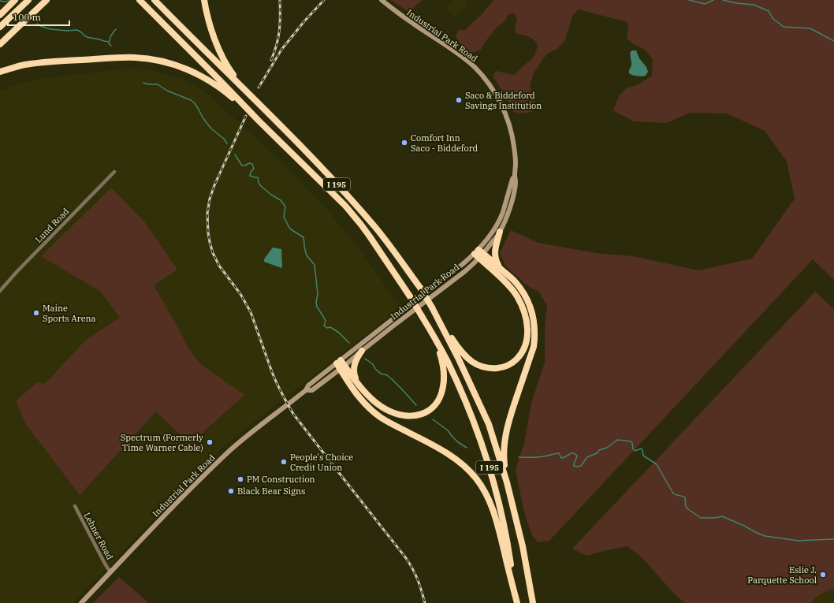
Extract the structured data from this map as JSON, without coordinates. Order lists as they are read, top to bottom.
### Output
{
  "streets": {
    "highway": ["I 195"],
    "main road": ["Industrial Park Road"],
    "street": ["Lund Road", "Lehner Road"]
  },
  "crossings": [
    ["Industrial Park Road", "Lehner Road"]
  ],
  "places": [
    "Saco & Biddeford Savings Institution",
    "Comfort Inn Saco - Biddeford",
    "Maine Sports Arena",
    "Spectrum (Formerly Time Warner Cable)",
    "People's Choice Credit Union",
    "PM Construction",
    "Black Bear Signs",
    "Eslie J. Parquette School"
  ],
  "scale_bar": "100 m"
}
